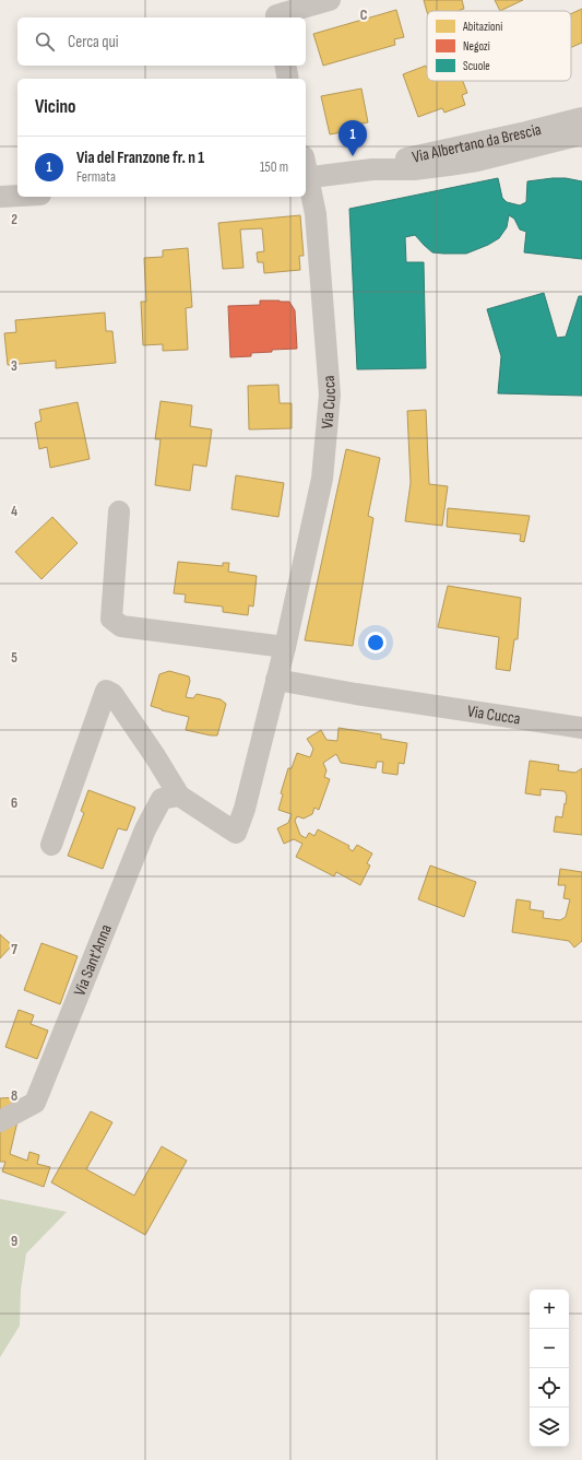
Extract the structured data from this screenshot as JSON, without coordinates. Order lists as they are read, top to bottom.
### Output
{
  "streets": {
    "street": ["Via Albertano da Brescia", "Via Cucca", "Via Sant'Anna"]
  },
  "crossings": [
    ["Via Albertano da Brescia", "Via Cucca"],
    ["Via Cucca", "Via Sant'Anna"]
  ],
  "legend": ["Abitazioni", "Negozi", "Scuole"],
  "page": {
    "search": "Cerca qui",
    "heading": "Vicino",
    "pins": "1",
    "list": [
      {
        "mark": "1",
        "name": "Via del Franzone fr. n 1",
        "note": "Fermata",
        "value": "150 m"
      }
    ],
    "map_buttons": ["+", "−"]
  },
  "grid": {
    "columns": ["C"],
    "rows": [
      "2",
      "3",
      "4",
      "5",
      "6",
      "7",
      "8",
      "9"
    ]
  }
}
